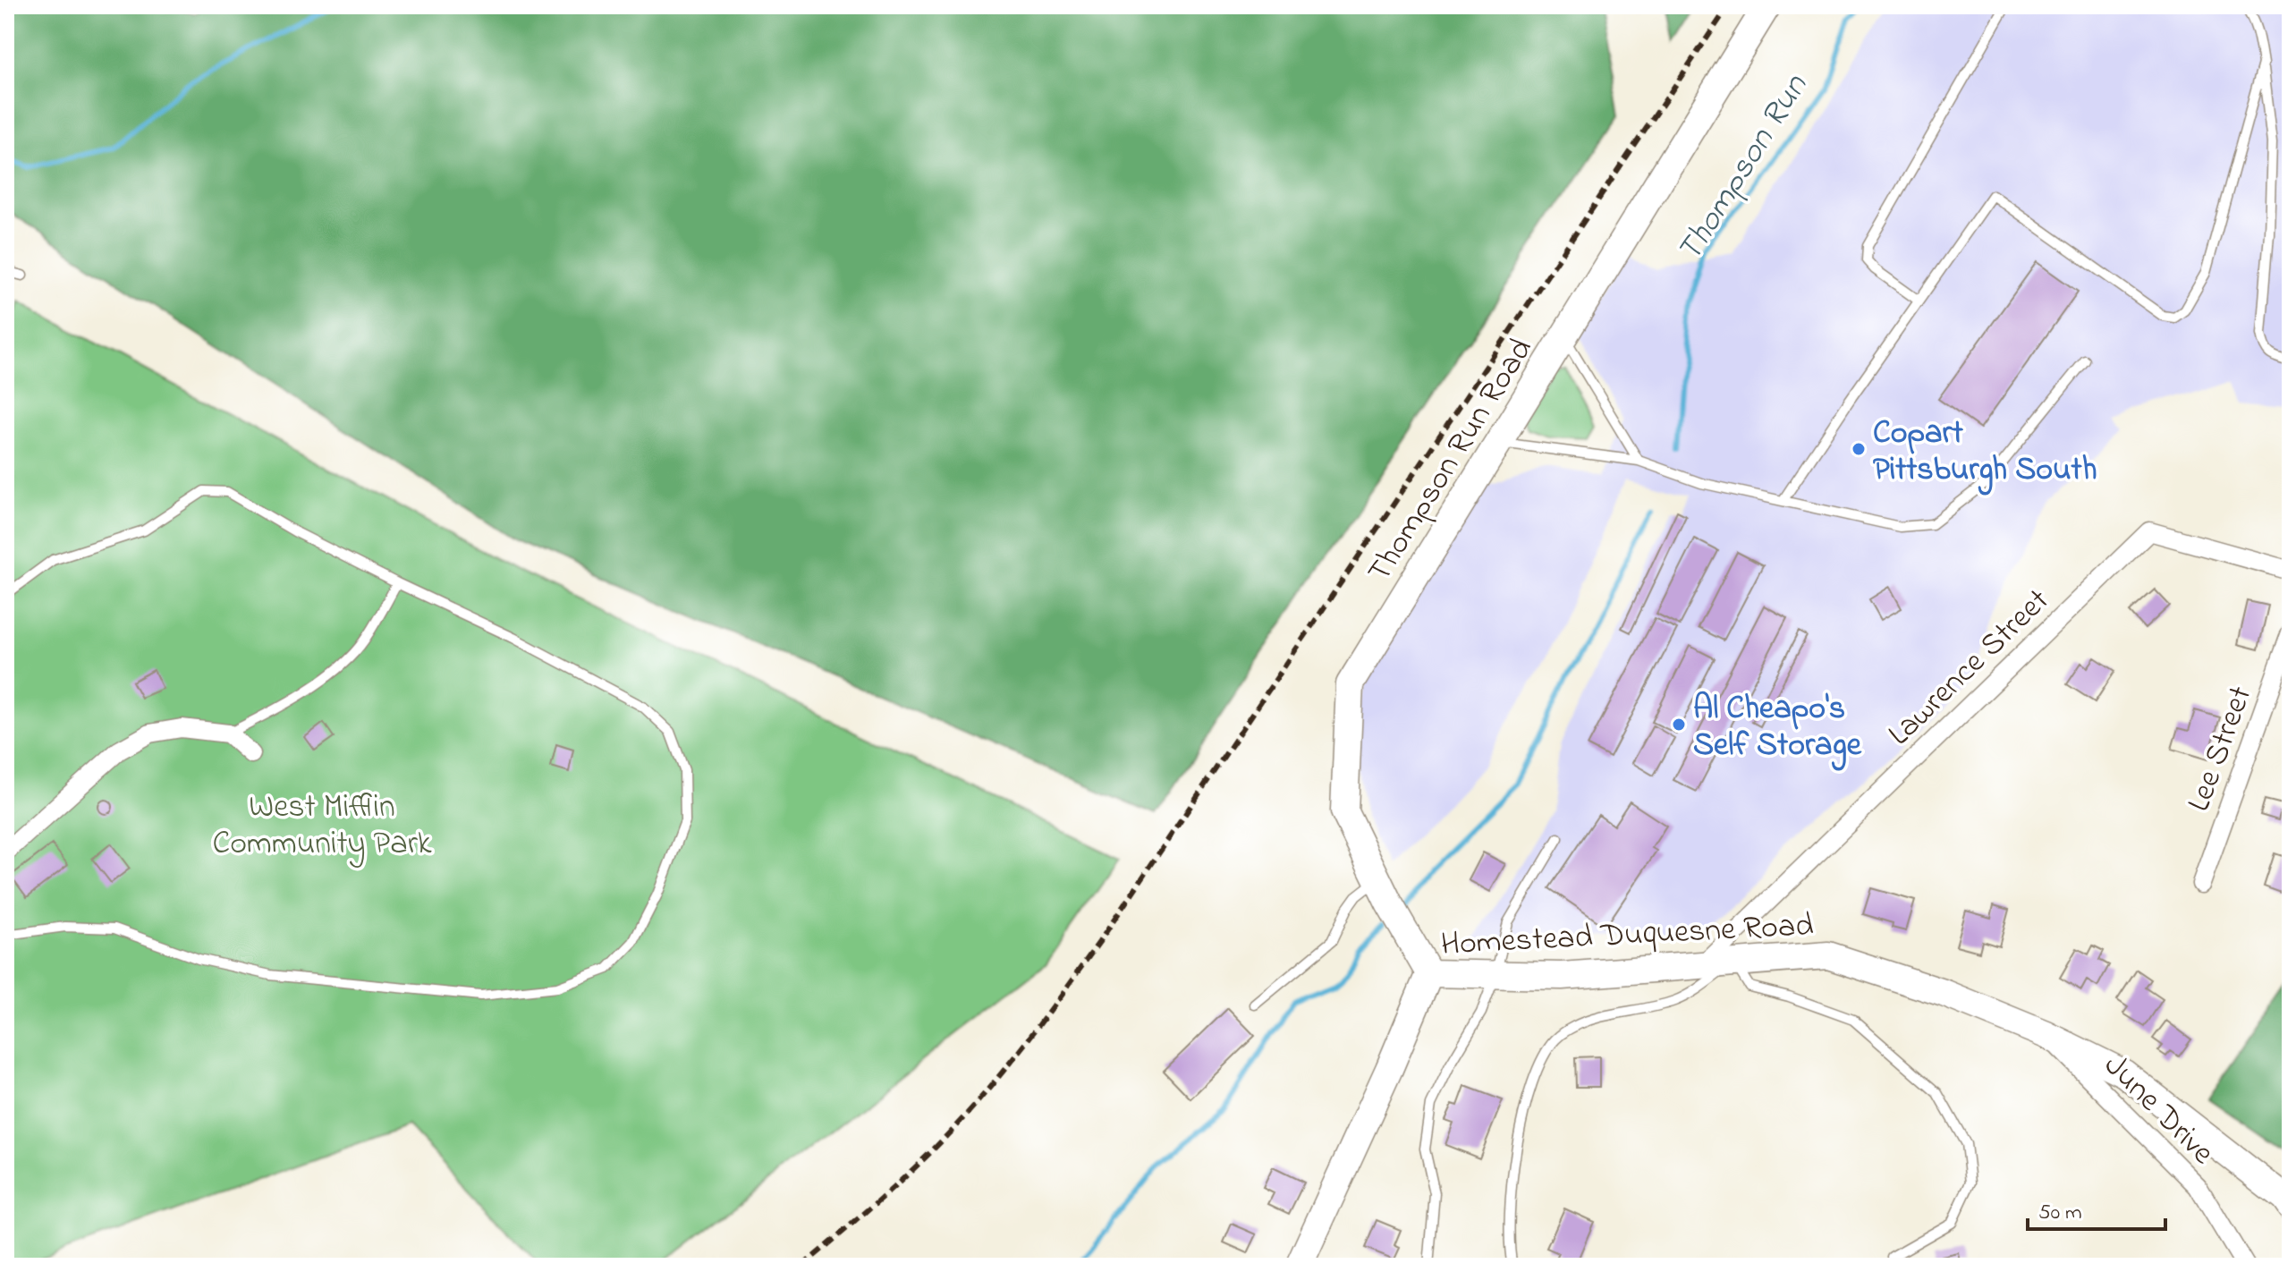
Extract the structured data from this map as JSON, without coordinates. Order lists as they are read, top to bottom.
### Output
{
  "streets": {
    "street": [
      "Thompson Run Road",
      "Lawrence Street",
      "Lee Street",
      "Homestead Duquesne Road",
      "June Drive"
    ]
  },
  "crossings": [
    ["Thompson Run Road", "Homestead Duquesne Road"],
    ["Lawrence Street", "Homestead Duquesne Road"],
    ["Homestead Duquesne Road", "June Drive"]
  ],
  "water": ["Thompson Run"],
  "parks": ["West Mifflin Community Park"],
  "places": ["Copart Pittsburgh South", "Al Cheapo's Self Storage"],
  "scale_bar": "50 m"
}
